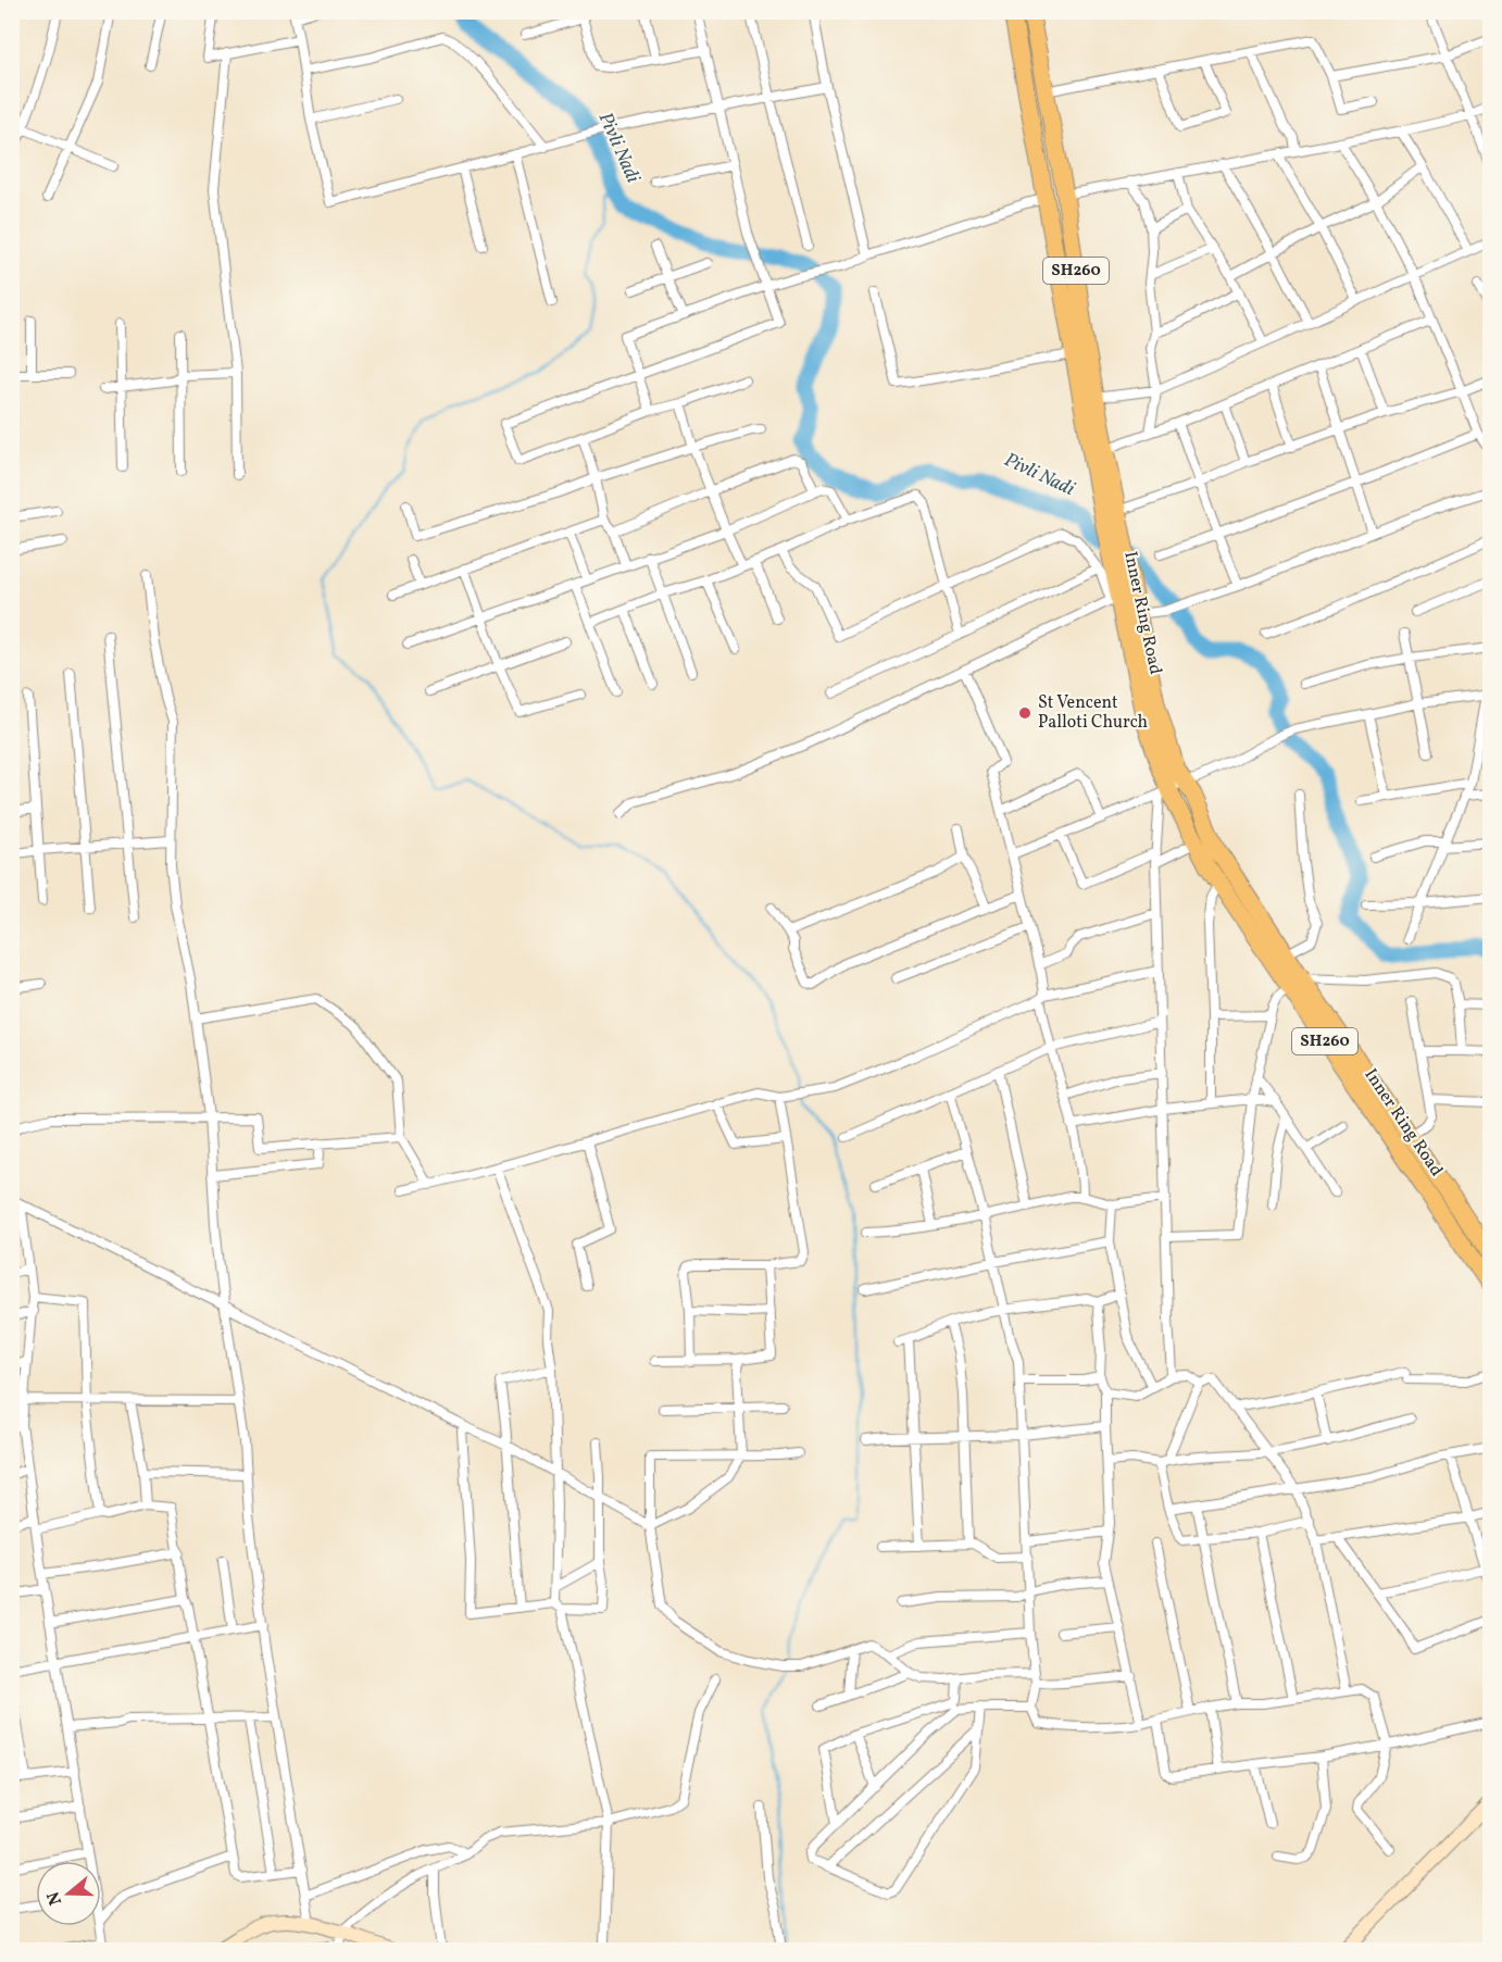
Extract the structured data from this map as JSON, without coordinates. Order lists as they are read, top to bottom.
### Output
{
  "streets": {
    "highway": ["SH260", "Inner Ring Road"]
  },
  "water": ["Pivli Nadi"],
  "places": ["St Vencent Palloti Church"],
  "north": "left"
}
